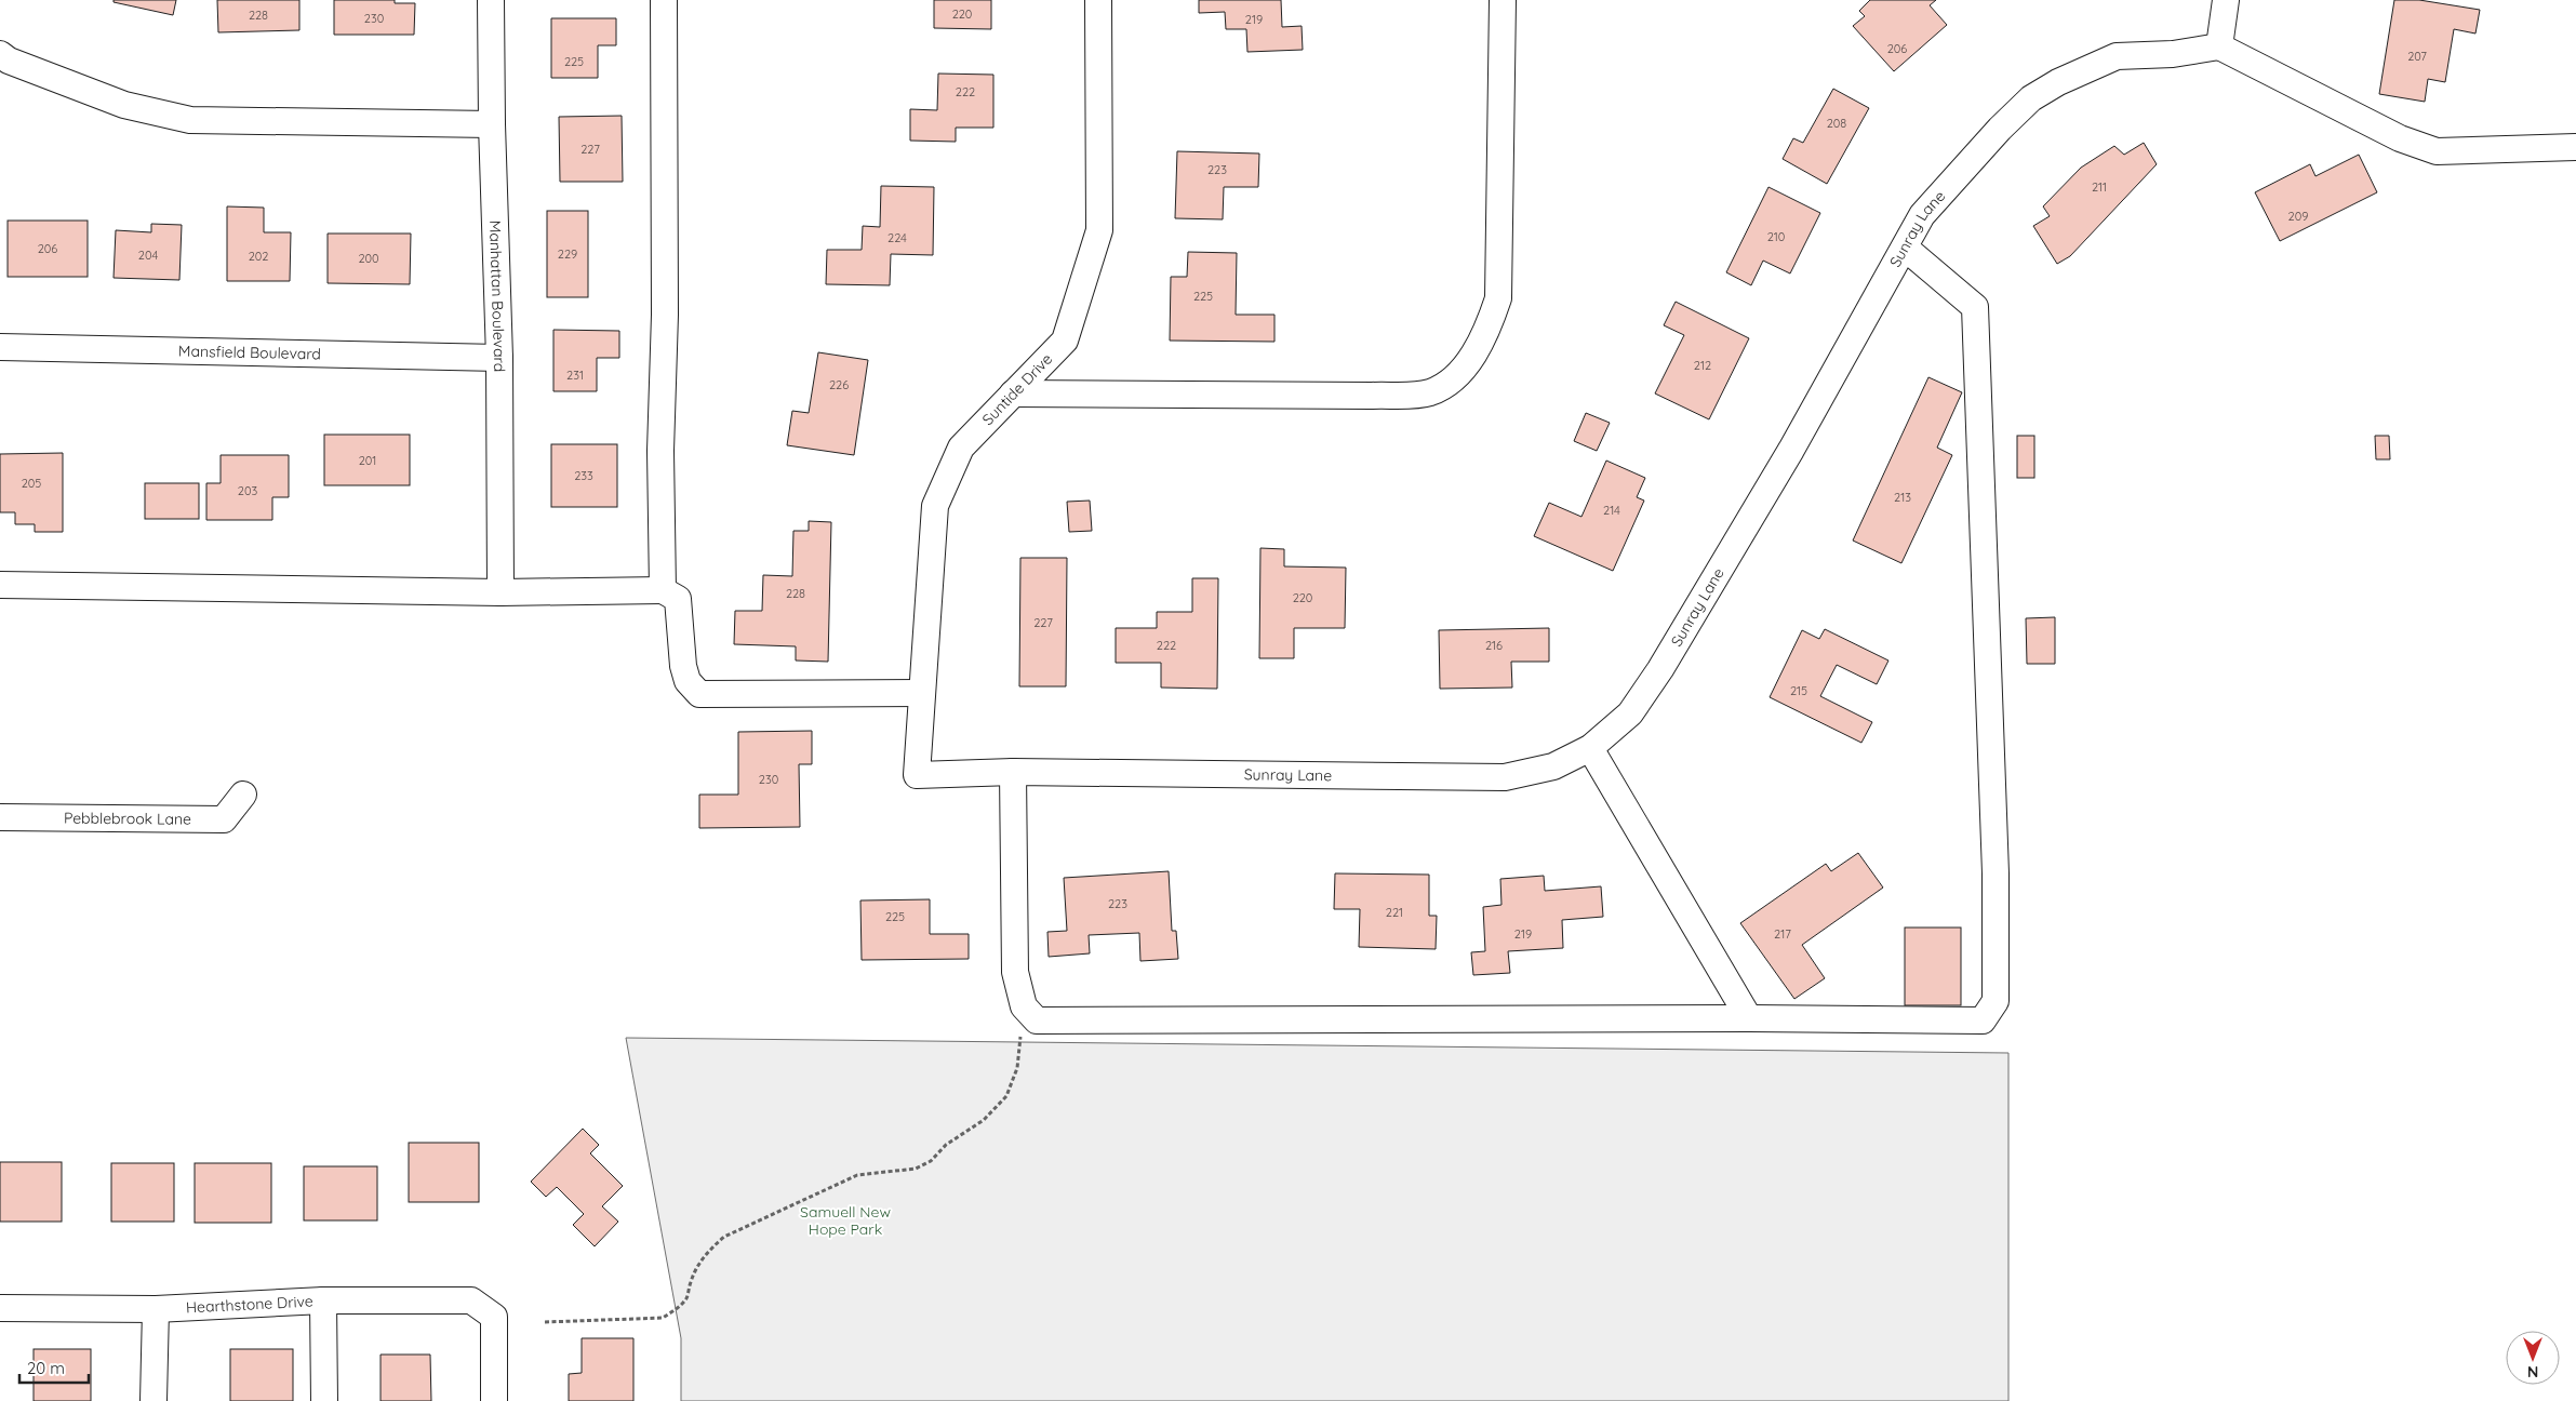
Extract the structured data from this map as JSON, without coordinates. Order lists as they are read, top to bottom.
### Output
{
  "streets": {
    "street": [
      "Sunray Lane",
      "Manhattan Boulevard",
      "Mansfield Boulevard",
      "Suntide Drive",
      "Pebblebrook Lane",
      "Hearthstone Drive"
    ]
  },
  "crossings": [
    ["Sunray Lane", "Suntide Drive"],
    ["Manhattan Boulevard", "Mansfield Boulevard"]
  ],
  "parks": ["Samuell New Hope Park"],
  "house_numbers": [
    "220",
    "228",
    "230",
    "219",
    "206",
    "207",
    "225",
    "222",
    "208",
    "227",
    "223",
    "211",
    "209",
    "210",
    "224",
    "206",
    "229",
    "204",
    "202",
    "200",
    "225",
    "212",
    "231",
    "226",
    "201",
    "233",
    "205",
    "203",
    "213",
    "214",
    "228",
    "220",
    "227",
    "222",
    "216",
    "215",
    "230",
    "223",
    "221",
    "225",
    "219",
    "217"
  ],
  "scale_bar": "20 m",
  "north": "bottom"
}
